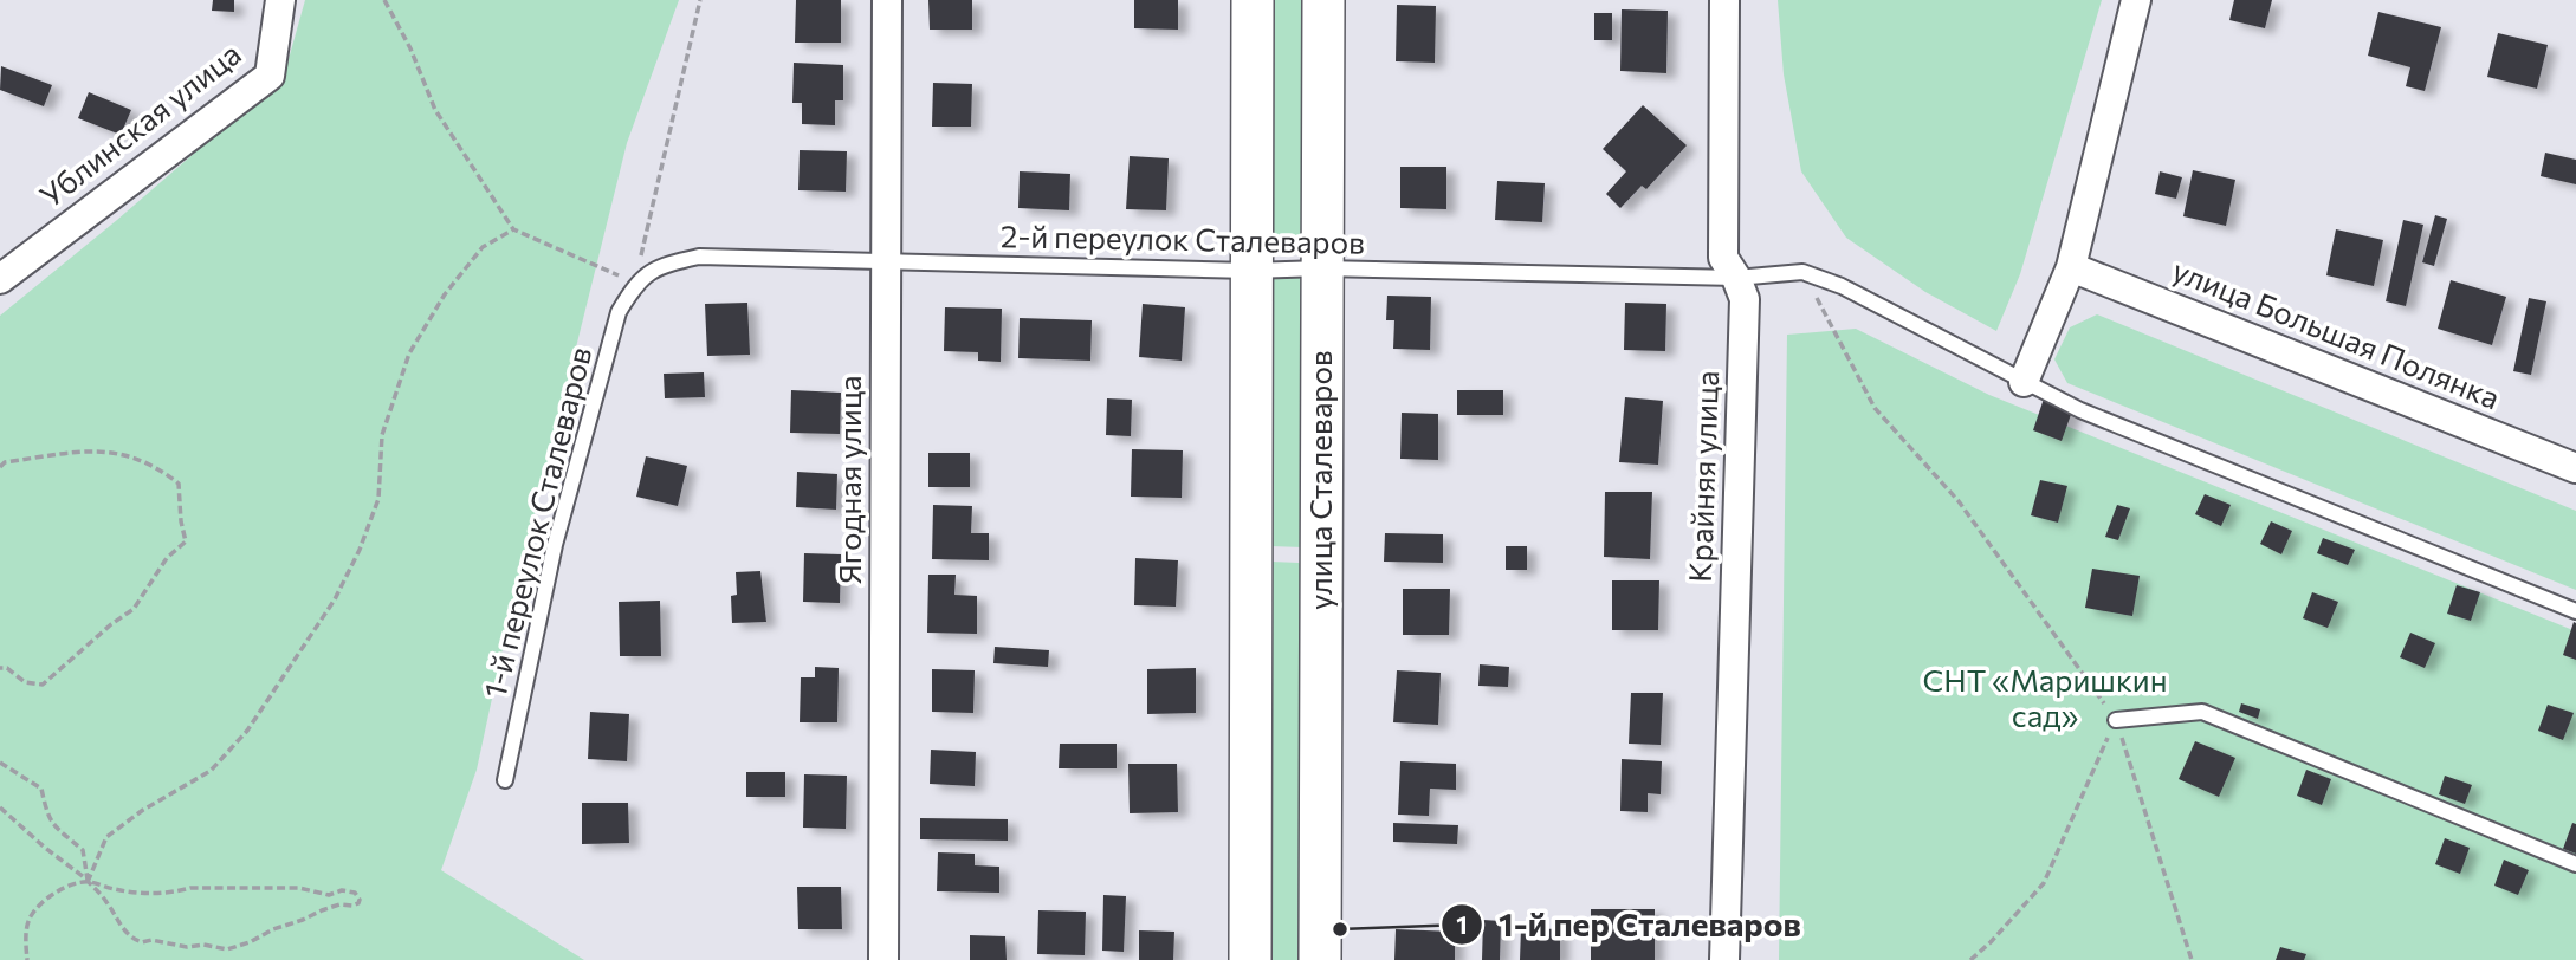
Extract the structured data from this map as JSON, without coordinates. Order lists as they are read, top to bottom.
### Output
{
  "streets": {
    "main road": ["улица Сталеваров"],
    "street": [
      "Ублинская улица",
      "улица Большая Полянка",
      "Крайняя улица",
      "Ягодная улица"
    ],
    "lane": ["2-й переулок Сталеваров", "1-й переулок Сталеваров"]
  },
  "crossings": [
    ["2-й переулок Сталеваров", "Крайняя улица"],
    ["2-й переулок Сталеваров", "Ягодная улица"],
    ["2-й переулок Сталеваров", "улица Сталеваров"],
    ["2-й переулок Сталеваров", "1-й переулок Сталеваров"]
  ],
  "parks": ["СНТ «Маришкин сад»"],
  "places": ["1-й пер Сталеваров"]
}
